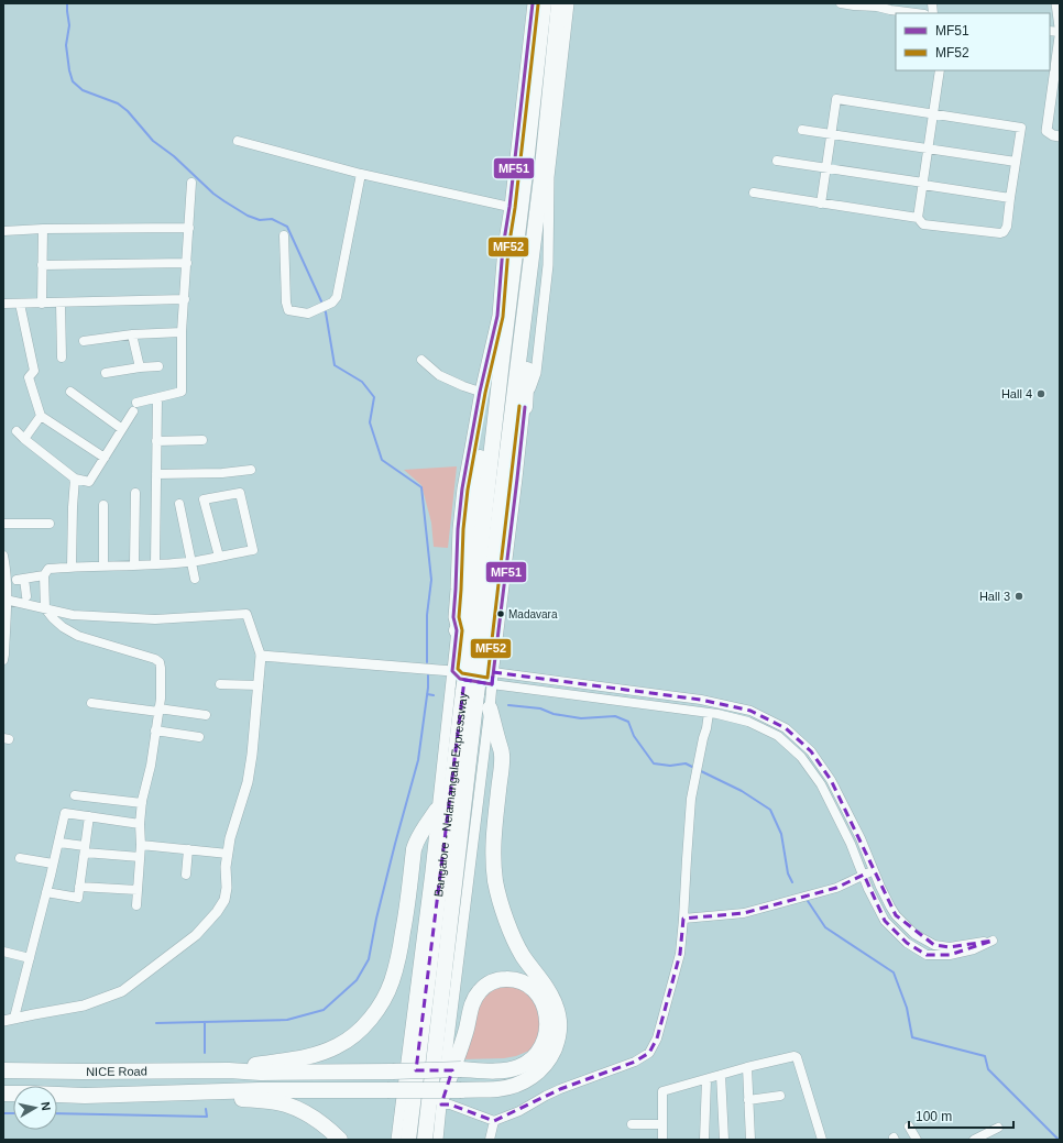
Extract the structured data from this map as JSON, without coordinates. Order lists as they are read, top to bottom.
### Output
{
  "streets": {
    "highway": ["Bangalore - Nelamangala Expressway", "NICE Road"]
  },
  "places": ["Hall 4", "Hall 3", "Madavara"],
  "lines": ["transit line MF51", "transit line MF52"],
  "legend": ["MF51", "MF52"],
  "scale_bar": "100 m",
  "north": "right"
}
